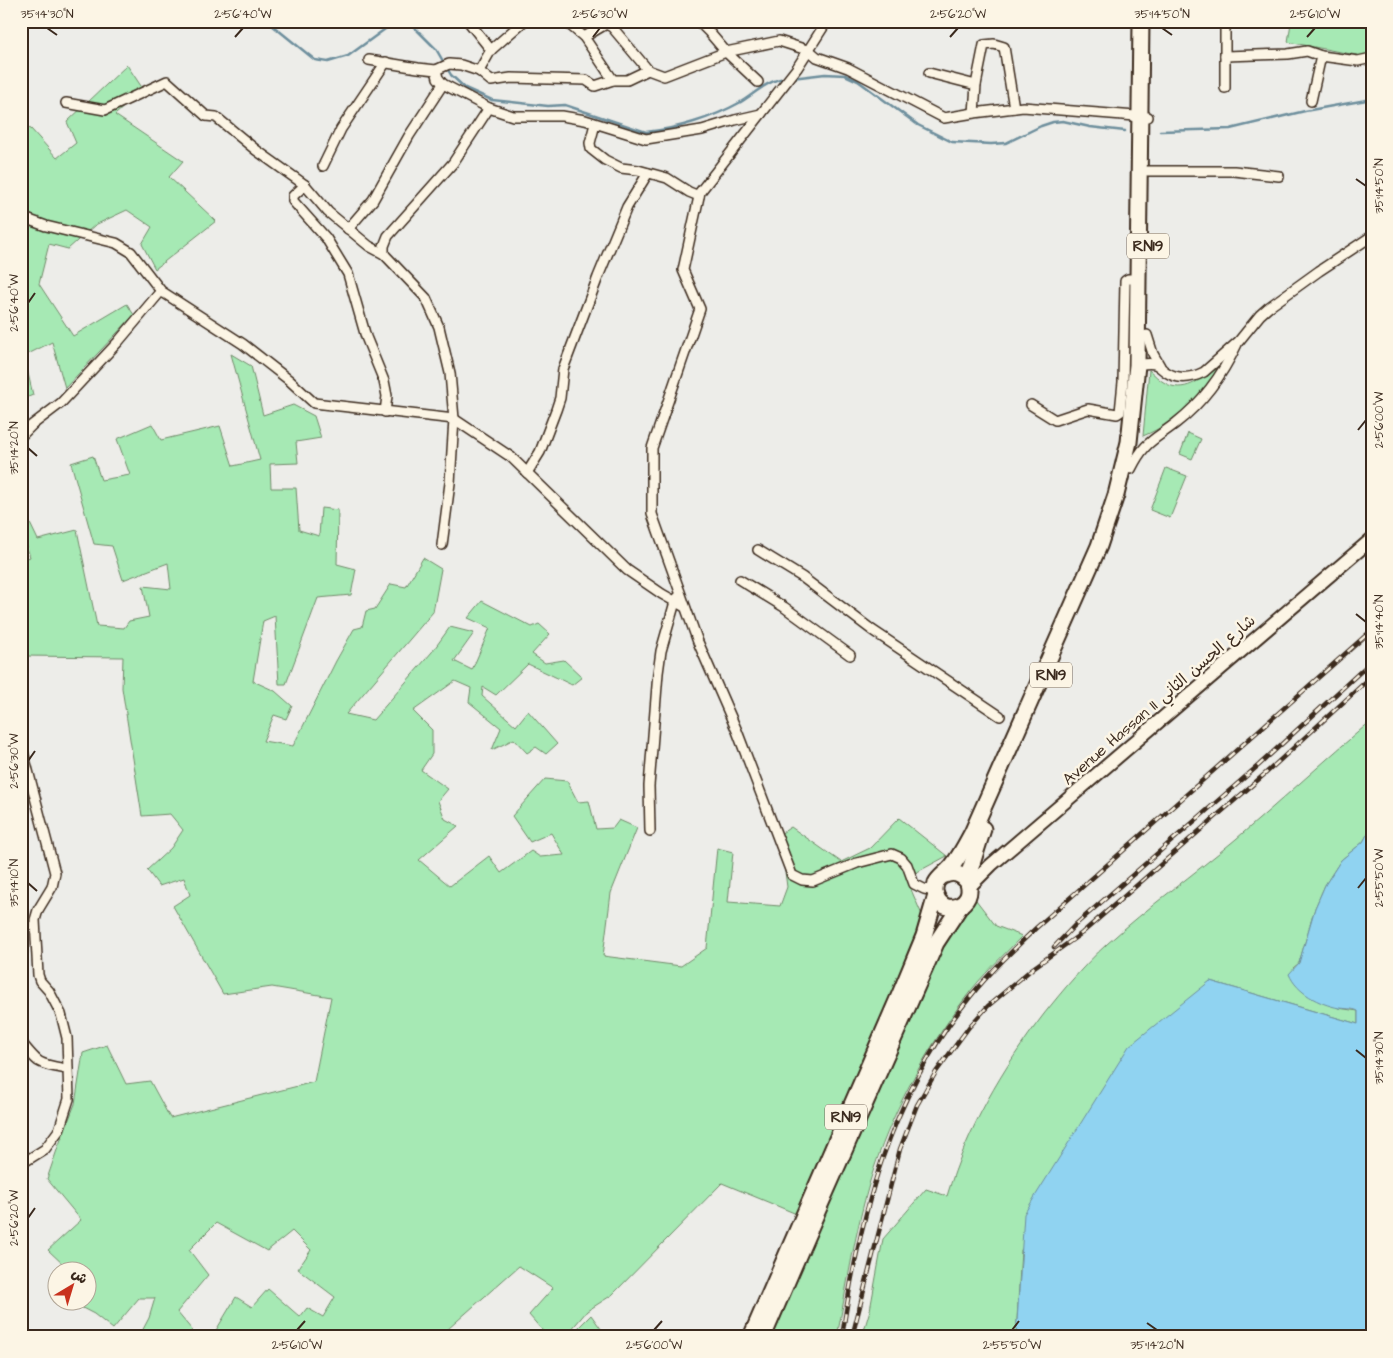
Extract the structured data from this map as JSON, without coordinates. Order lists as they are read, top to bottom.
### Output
{
  "streets": {
    "highway": ["RN19"],
    "street": ["Avenue Hassan II شارع الحسن الثاني"]
  },
  "crossings": [
    ["RN19", "Avenue Hassan II شارع الحسن الثاني"]
  ],
  "north": "top right",
  "coordinates": [
    "35°14'30\"N",
    "2°56'40\"W",
    "2°56'30\"W",
    "2°56'20\"W",
    "35°14'50\"N",
    "2°56'10\"W",
    "2°56'00\"W",
    "35°14'20\"N",
    "35°14'40\"N",
    "2°55'50\"W",
    "35°14'10\"N"
  ]
}
